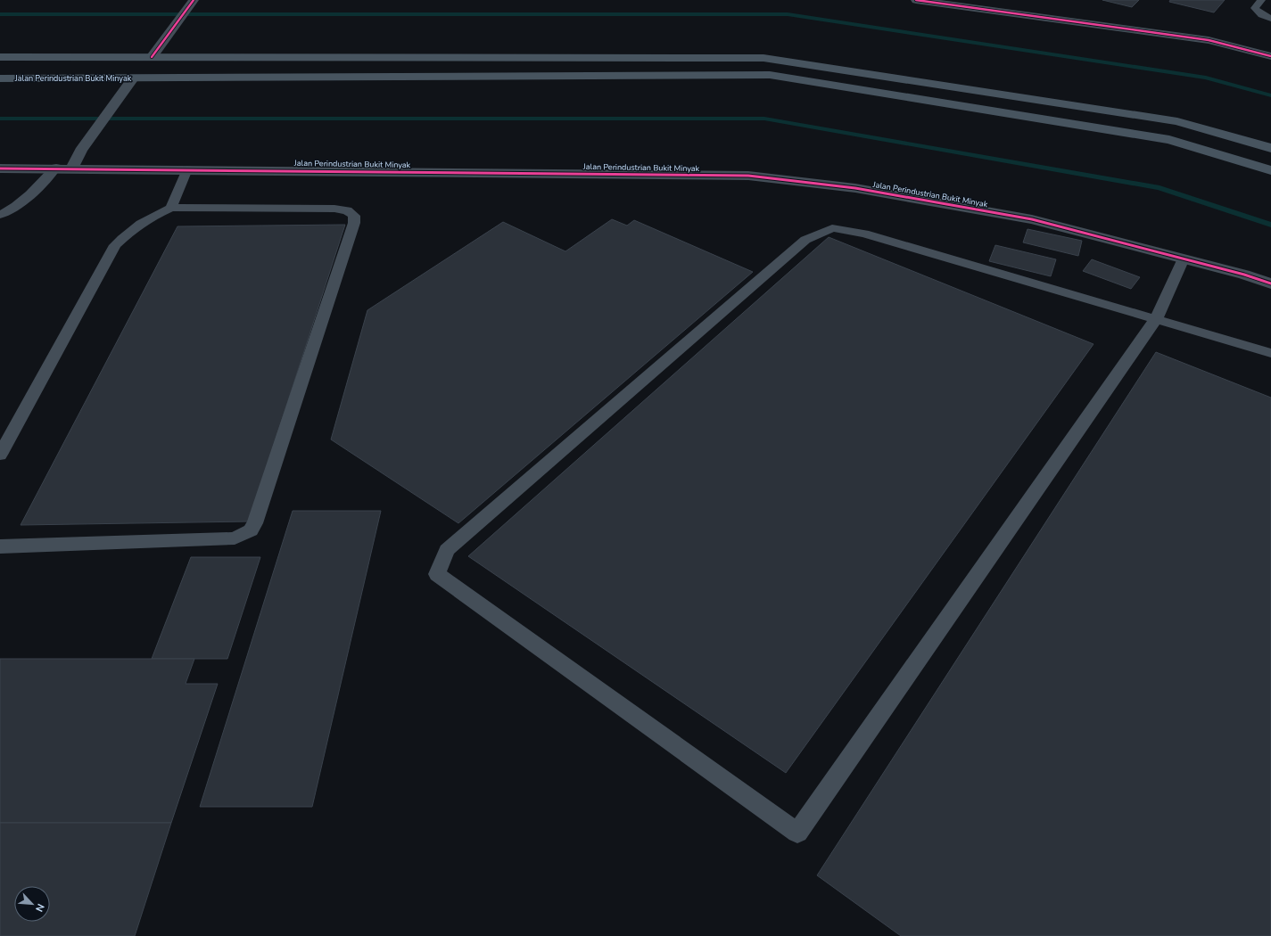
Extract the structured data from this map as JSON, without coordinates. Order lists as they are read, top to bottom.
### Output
{
  "streets": {
    "main road": ["Jalan Perindustrian Bukit Minyak"]
  },
  "north": "bottom right"
}
